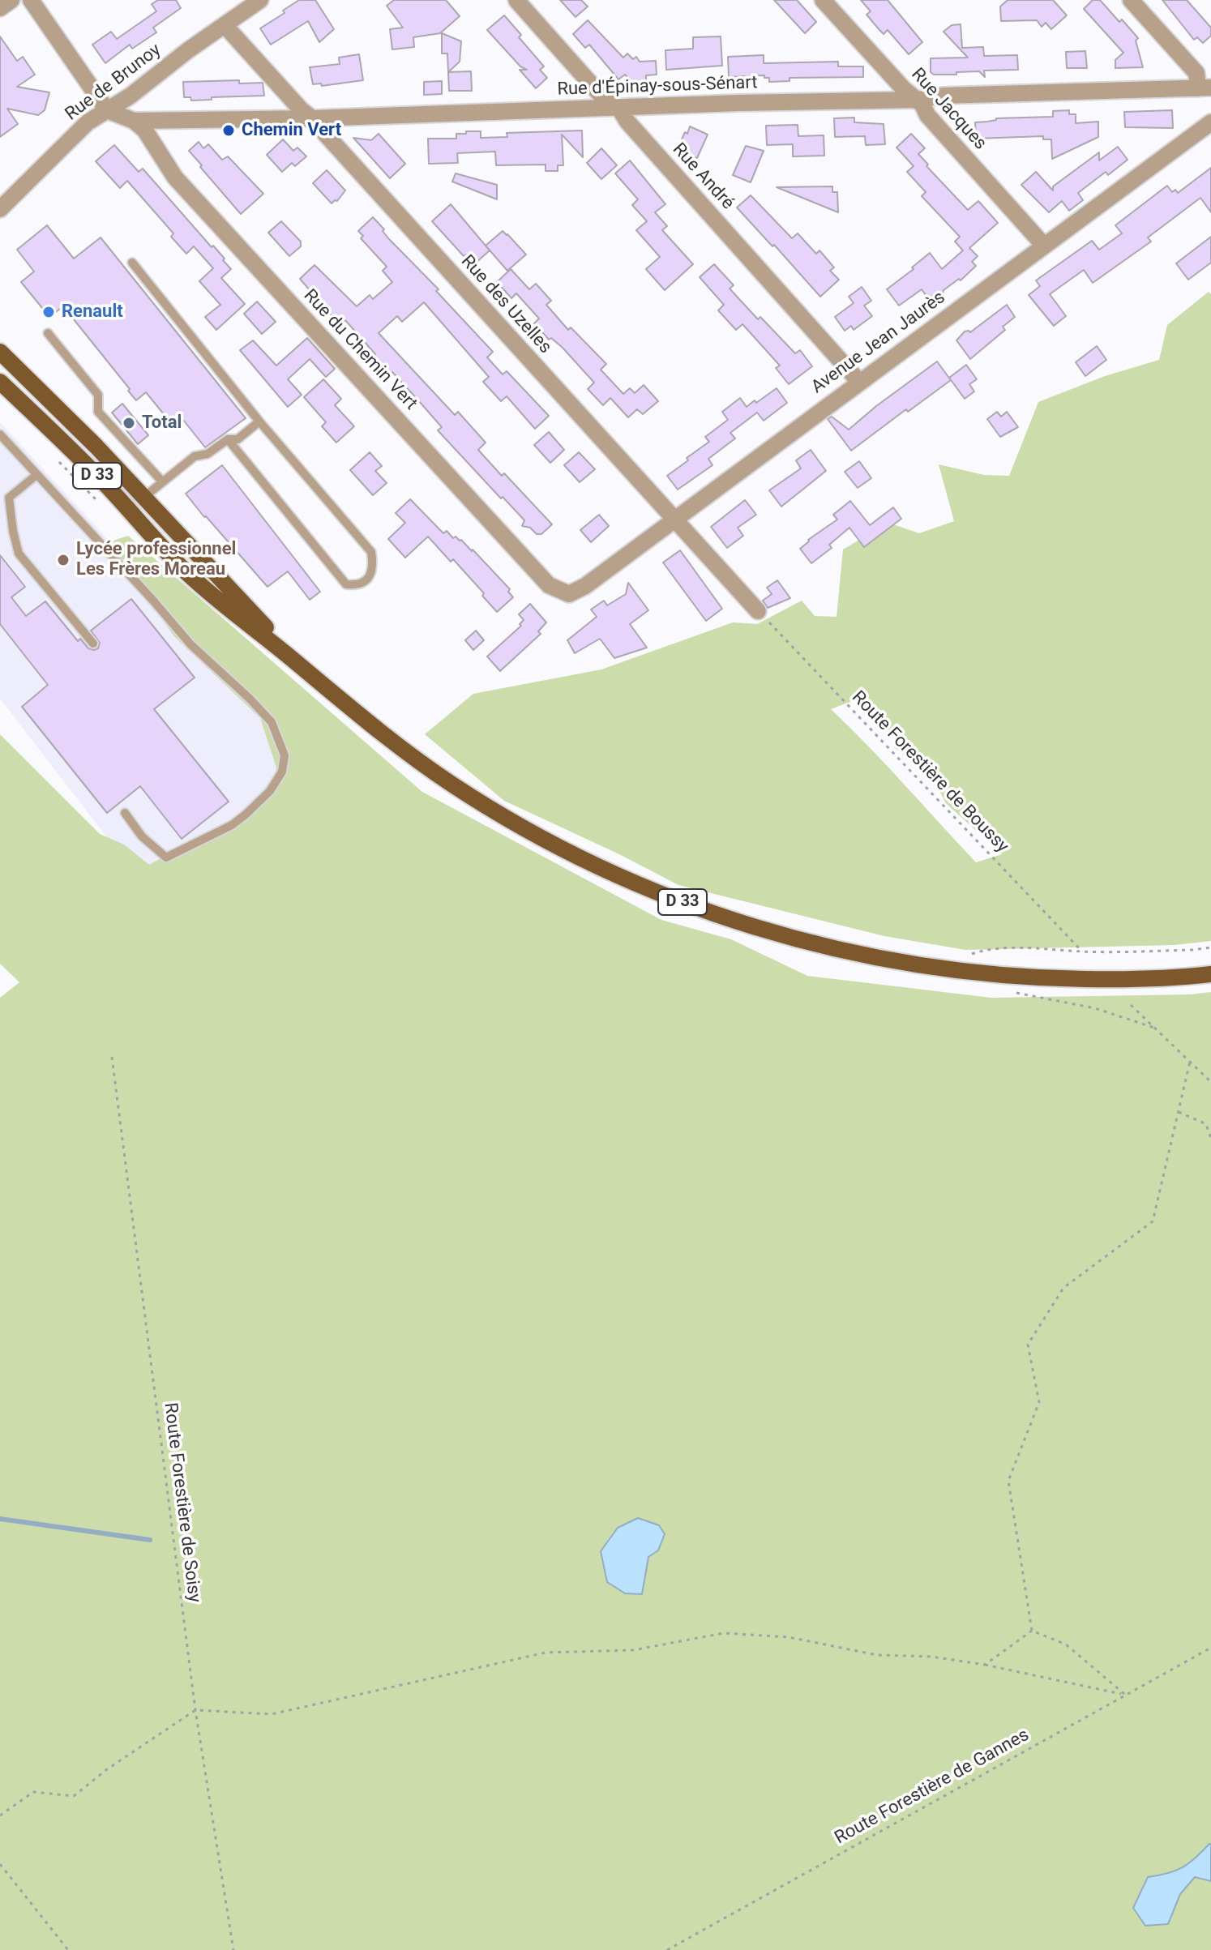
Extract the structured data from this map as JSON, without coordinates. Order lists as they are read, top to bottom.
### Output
{
  "streets": {
    "main road": ["D 33"],
    "street": [
      "Rue de Brunoy",
      "Rue d'Épinay-sous-Sénart",
      "Rue Jacques",
      "Rue André",
      "Rue des Uzelles",
      "Avenue Jean Jaurès",
      "Rue du Chemin Vert"
    ],
    "path": ["Route Forestière de Boussy", "Route Forestière de Soisy", "Route Forestière de Gannes"]
  },
  "crossings": [
    ["Rue de Brunoy", "Rue d'Épinay-sous-Sénart"],
    ["Rue de Brunoy", "Rue des Uzelles"],
    ["Rue d'Épinay-sous-Sénart", "Rue Jacques"],
    ["Rue d'Épinay-sous-Sénart", "Rue André"],
    ["Rue d'Épinay-sous-Sénart", "Rue des Uzelles"],
    ["Rue d'Épinay-sous-Sénart", "Rue du Chemin Vert"],
    ["Rue Jacques", "Avenue Jean Jaurès"],
    ["Rue André", "Avenue Jean Jaurès"],
    ["Rue des Uzelles", "Avenue Jean Jaurès"],
    ["Rue des Uzelles", "Route Forestière de Boussy"],
    ["Avenue Jean Jaurès", "Rue du Chemin Vert"]
  ],
  "places": [
    "Chemin Vert",
    "Renault",
    "Total",
    "Lycée professionnel Les Frères Moreau"
  ]
}
